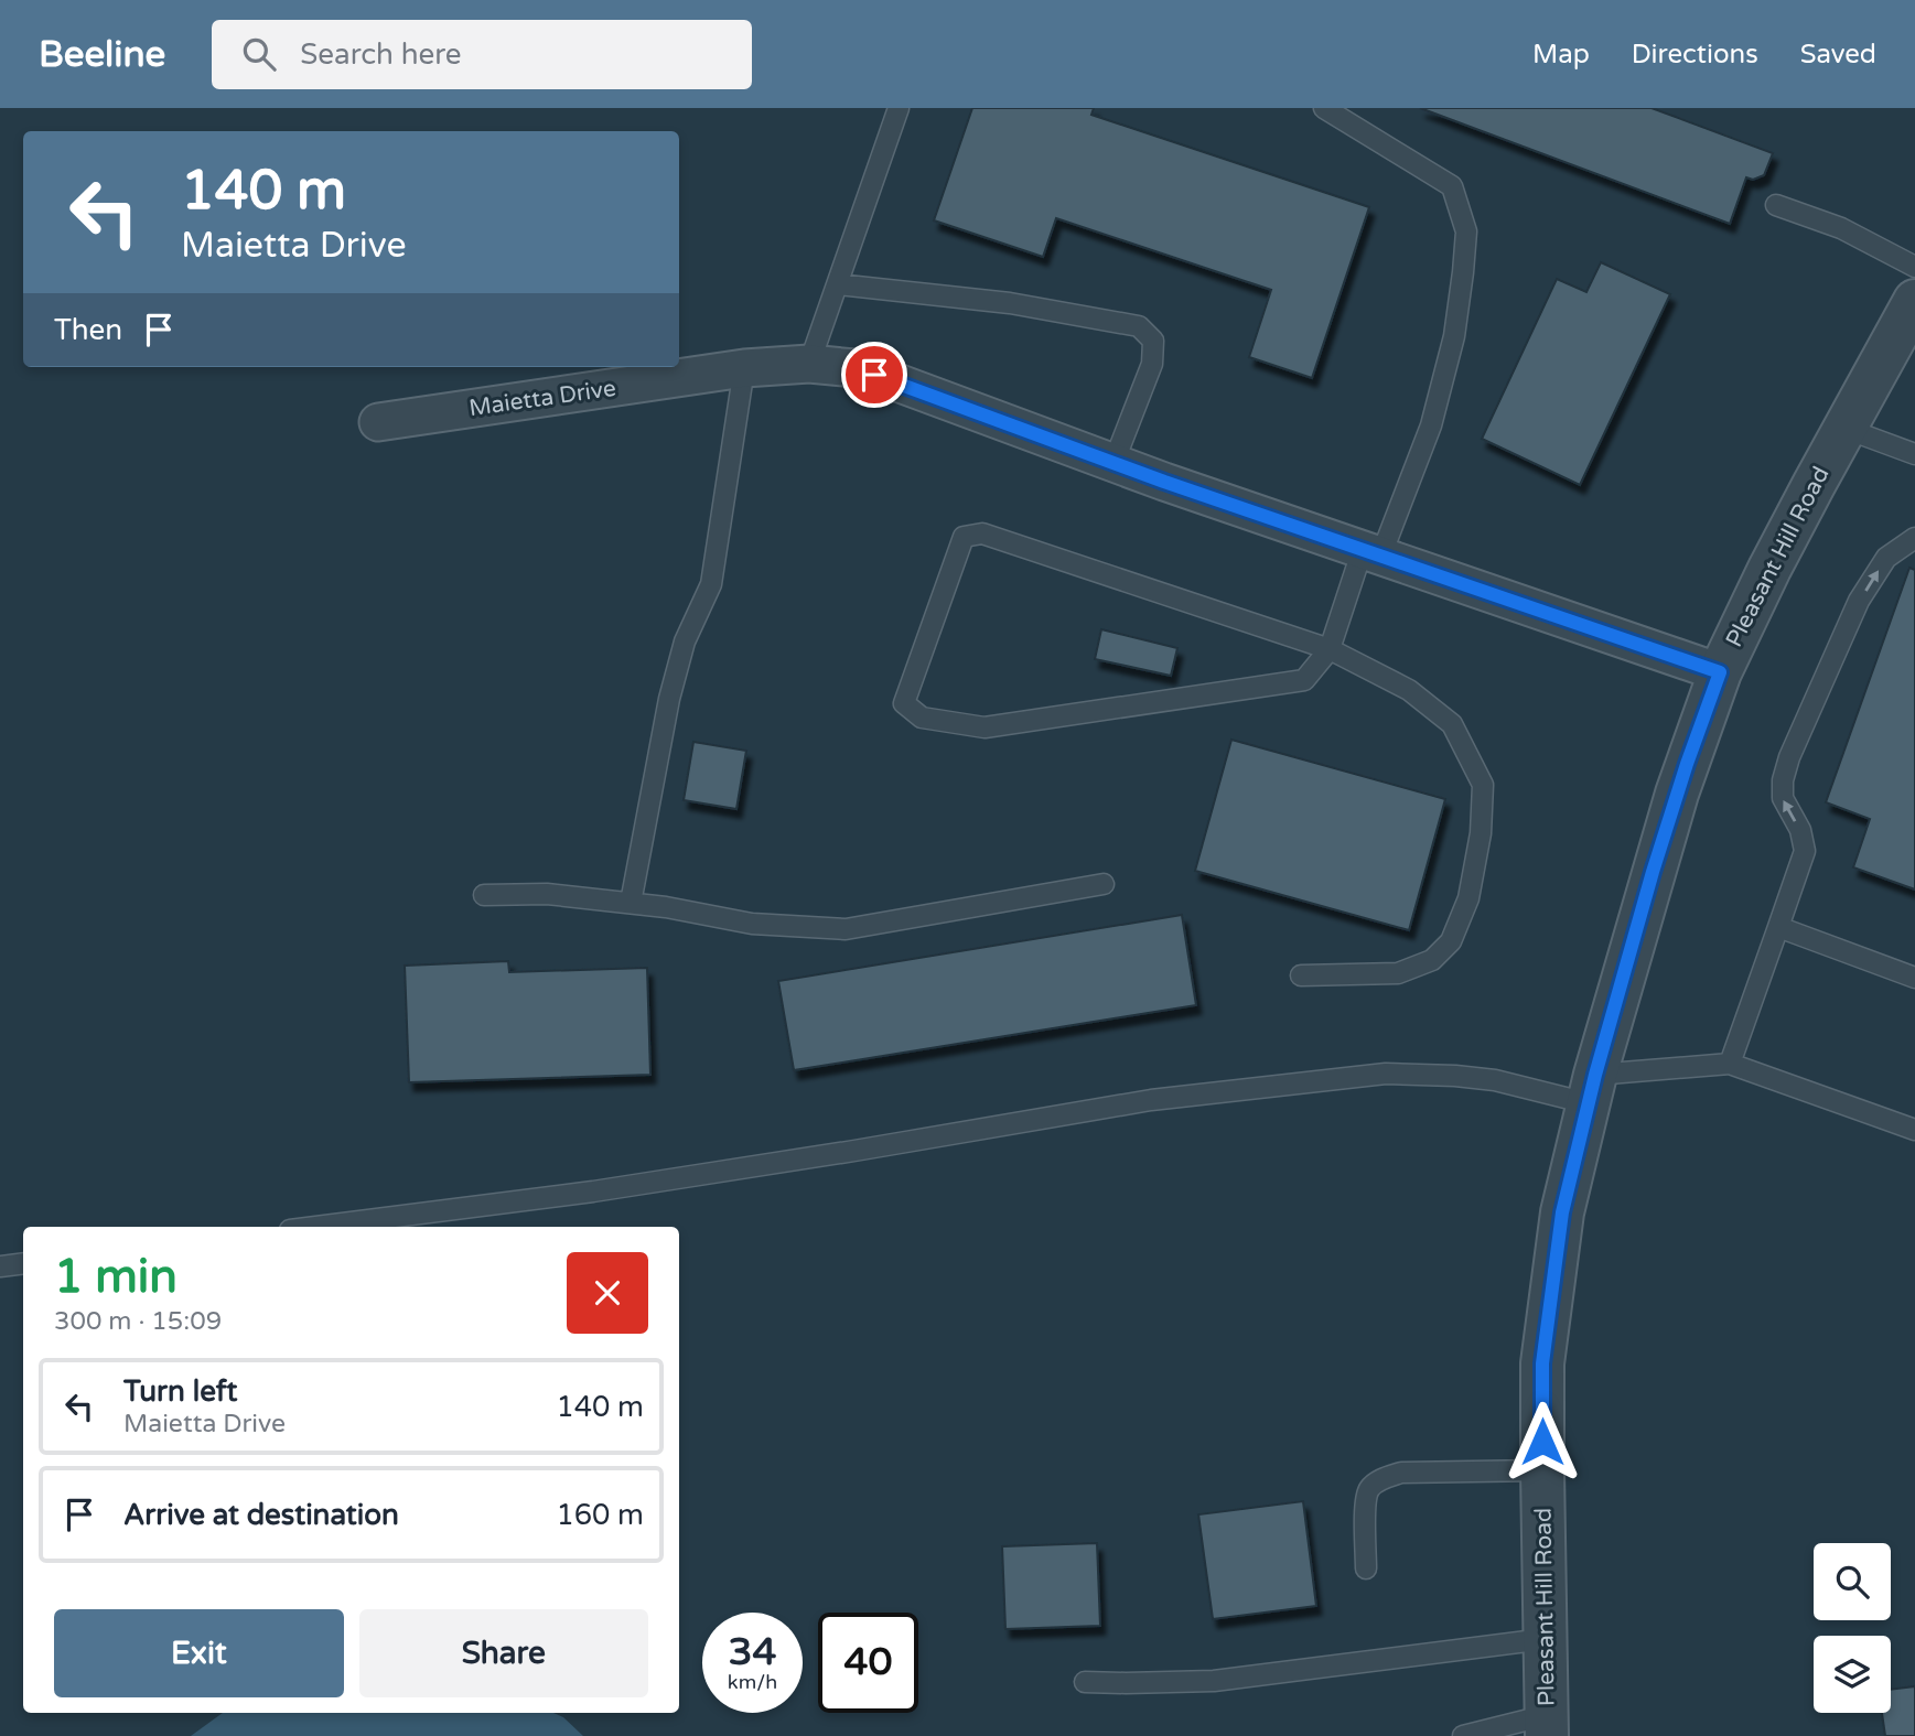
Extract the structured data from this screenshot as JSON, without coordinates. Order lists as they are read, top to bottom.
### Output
{
  "streets": {
    "street": ["Maietta Drive", "Pleasant Hill Road"]
  },
  "crossings": [
    ["Maietta Drive", "Pleasant Hill Road"]
  ],
  "page": {
    "header": "Beeline",
    "search": "Search here",
    "nav": ["Map", "Directions", "Saved"],
    "turn": ["140 m", "Maietta Drive"],
    "then": "Then",
    "heading": ["1 min", "300 m · 15:09"],
    "list": [
      {
        "name": "Turn left",
        "note": "Maietta Drive",
        "value": "140 m"
      },
      {
        "name": "Arrive at destination",
        "value": "160 m"
      }
    ],
    "buttons": ["Exit", "Share"],
    "speed": "34 km/h",
    "limit": "40"
  }
}
